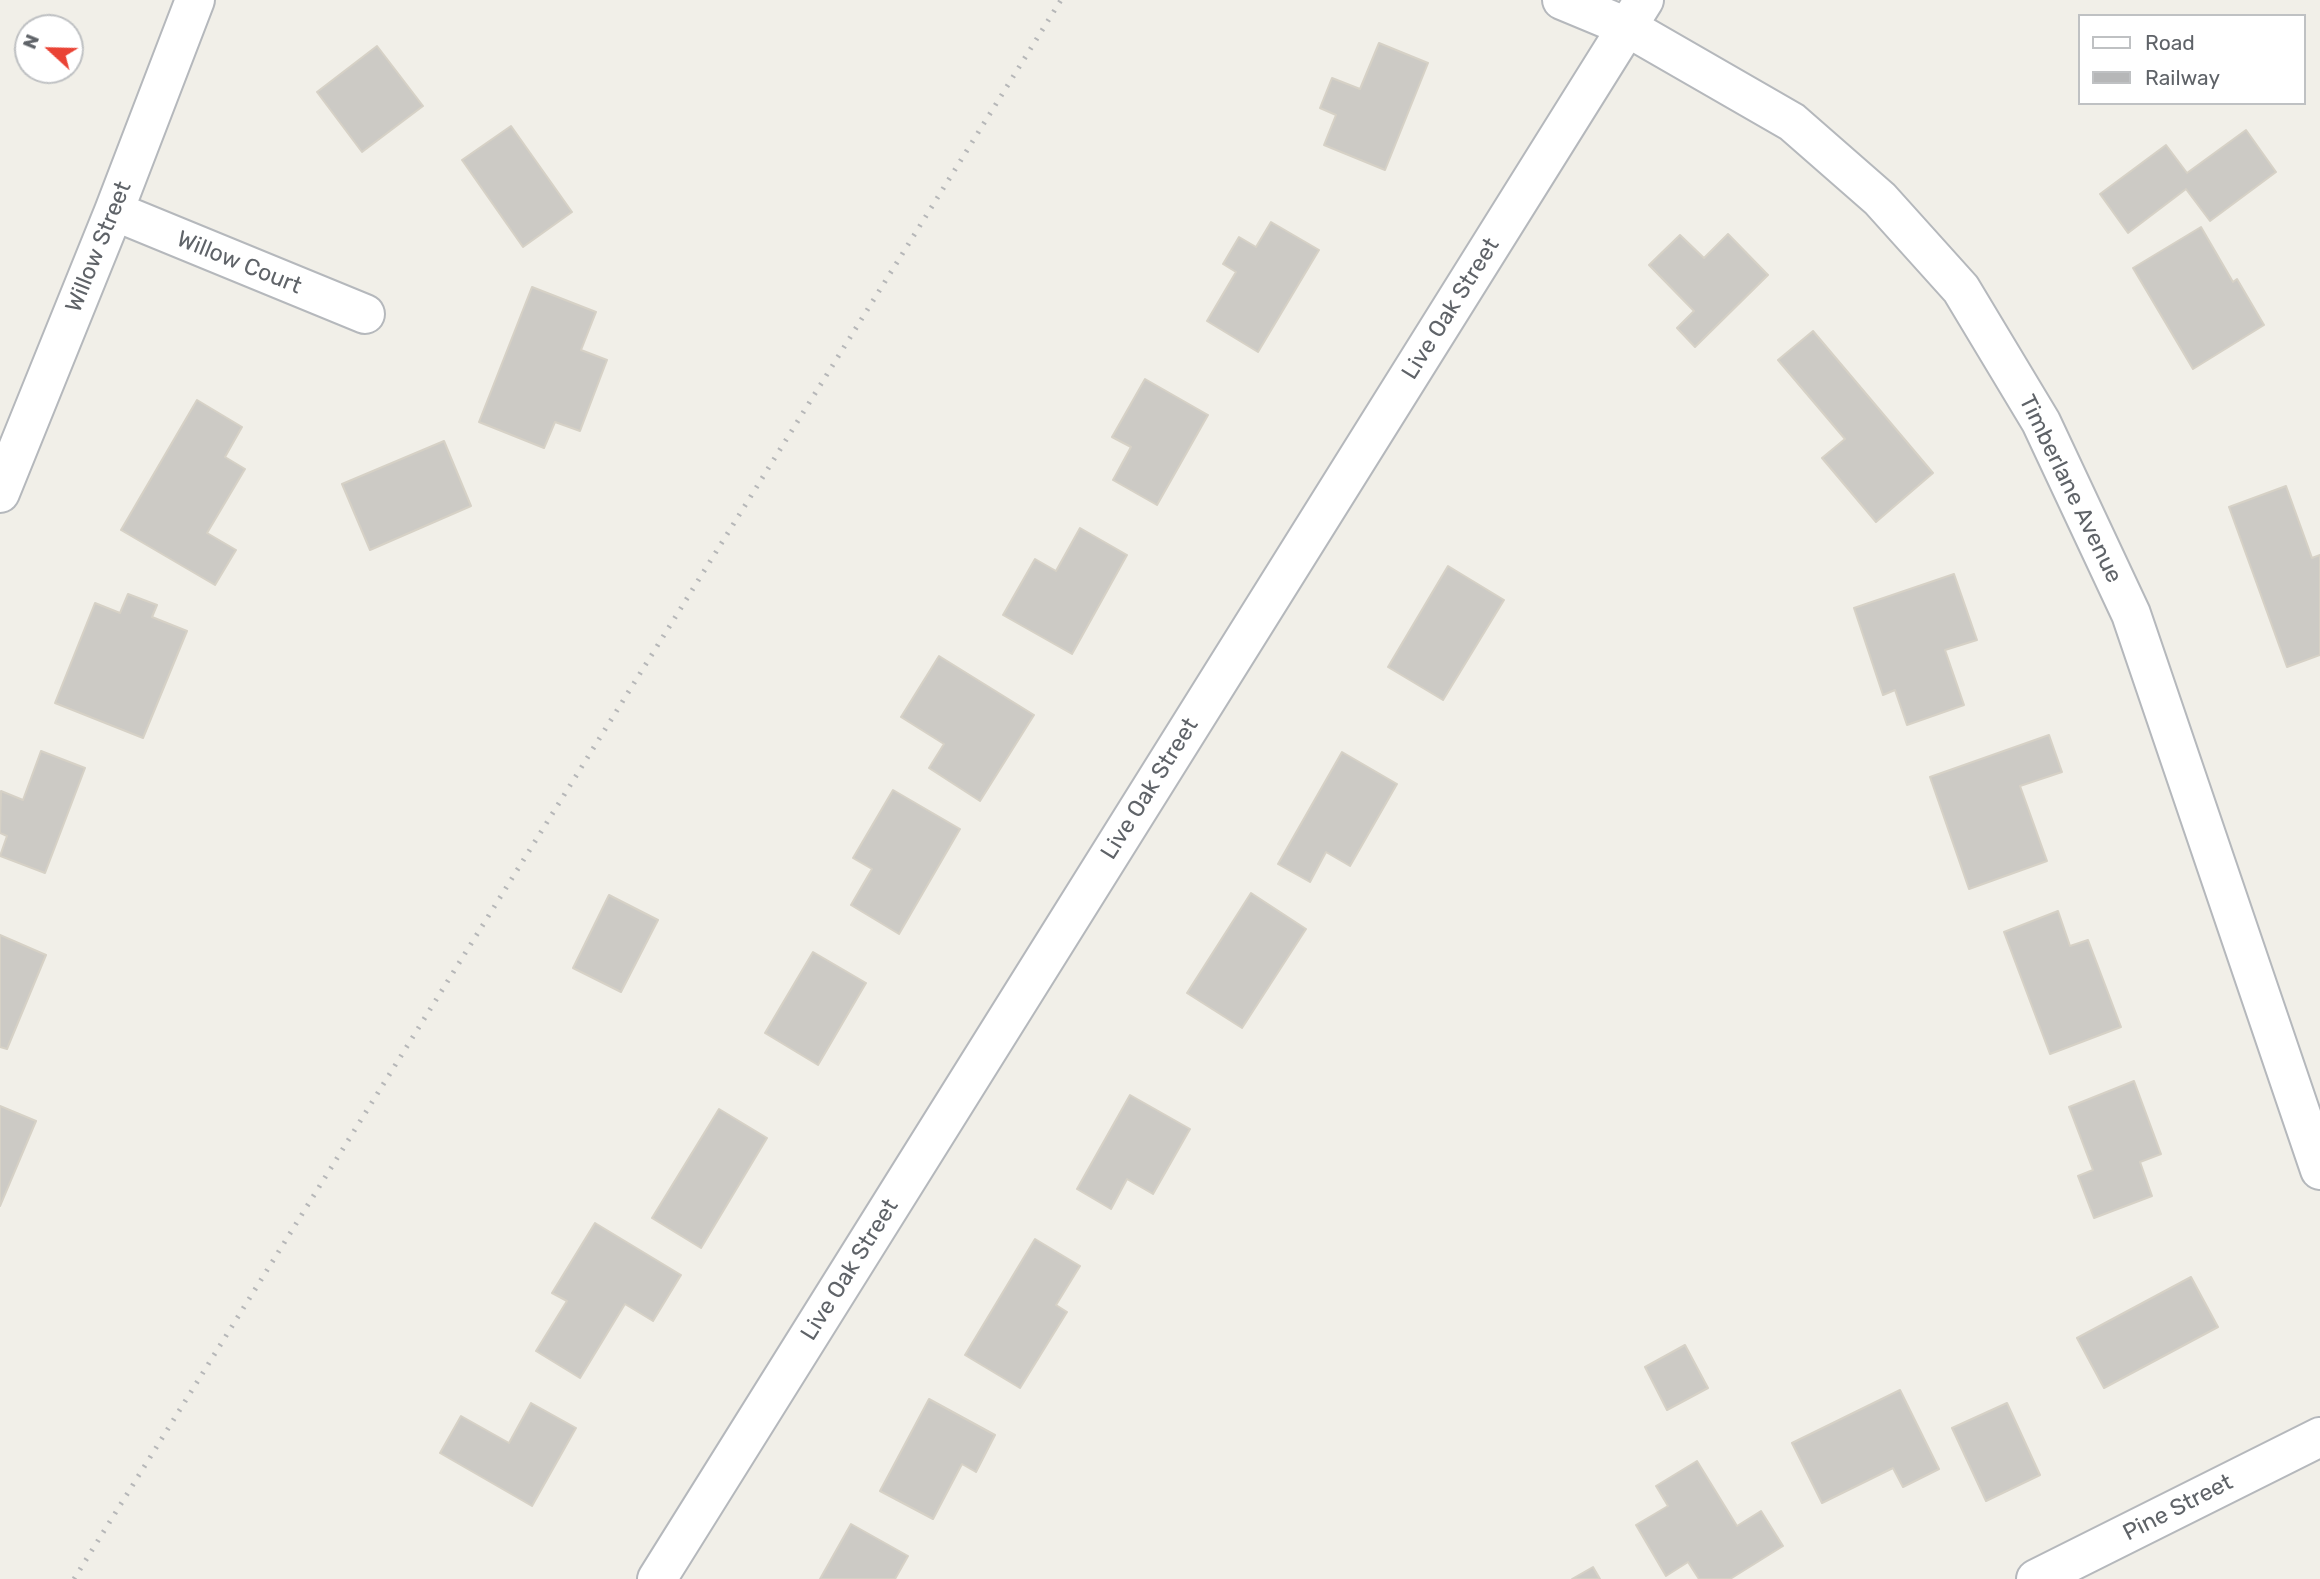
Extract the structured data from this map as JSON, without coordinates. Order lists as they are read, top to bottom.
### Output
{
  "streets": {
    "street": [
      "Willow Street",
      "Willow Court",
      "Live Oak Street",
      "Timberlane Avenue",
      "Pine Street"
    ]
  },
  "crossings": [
    ["Willow Street", "Willow Court"],
    ["Live Oak Street", "Timberlane Avenue"]
  ],
  "legend": ["Road", "Railway"],
  "north": "left"
}
